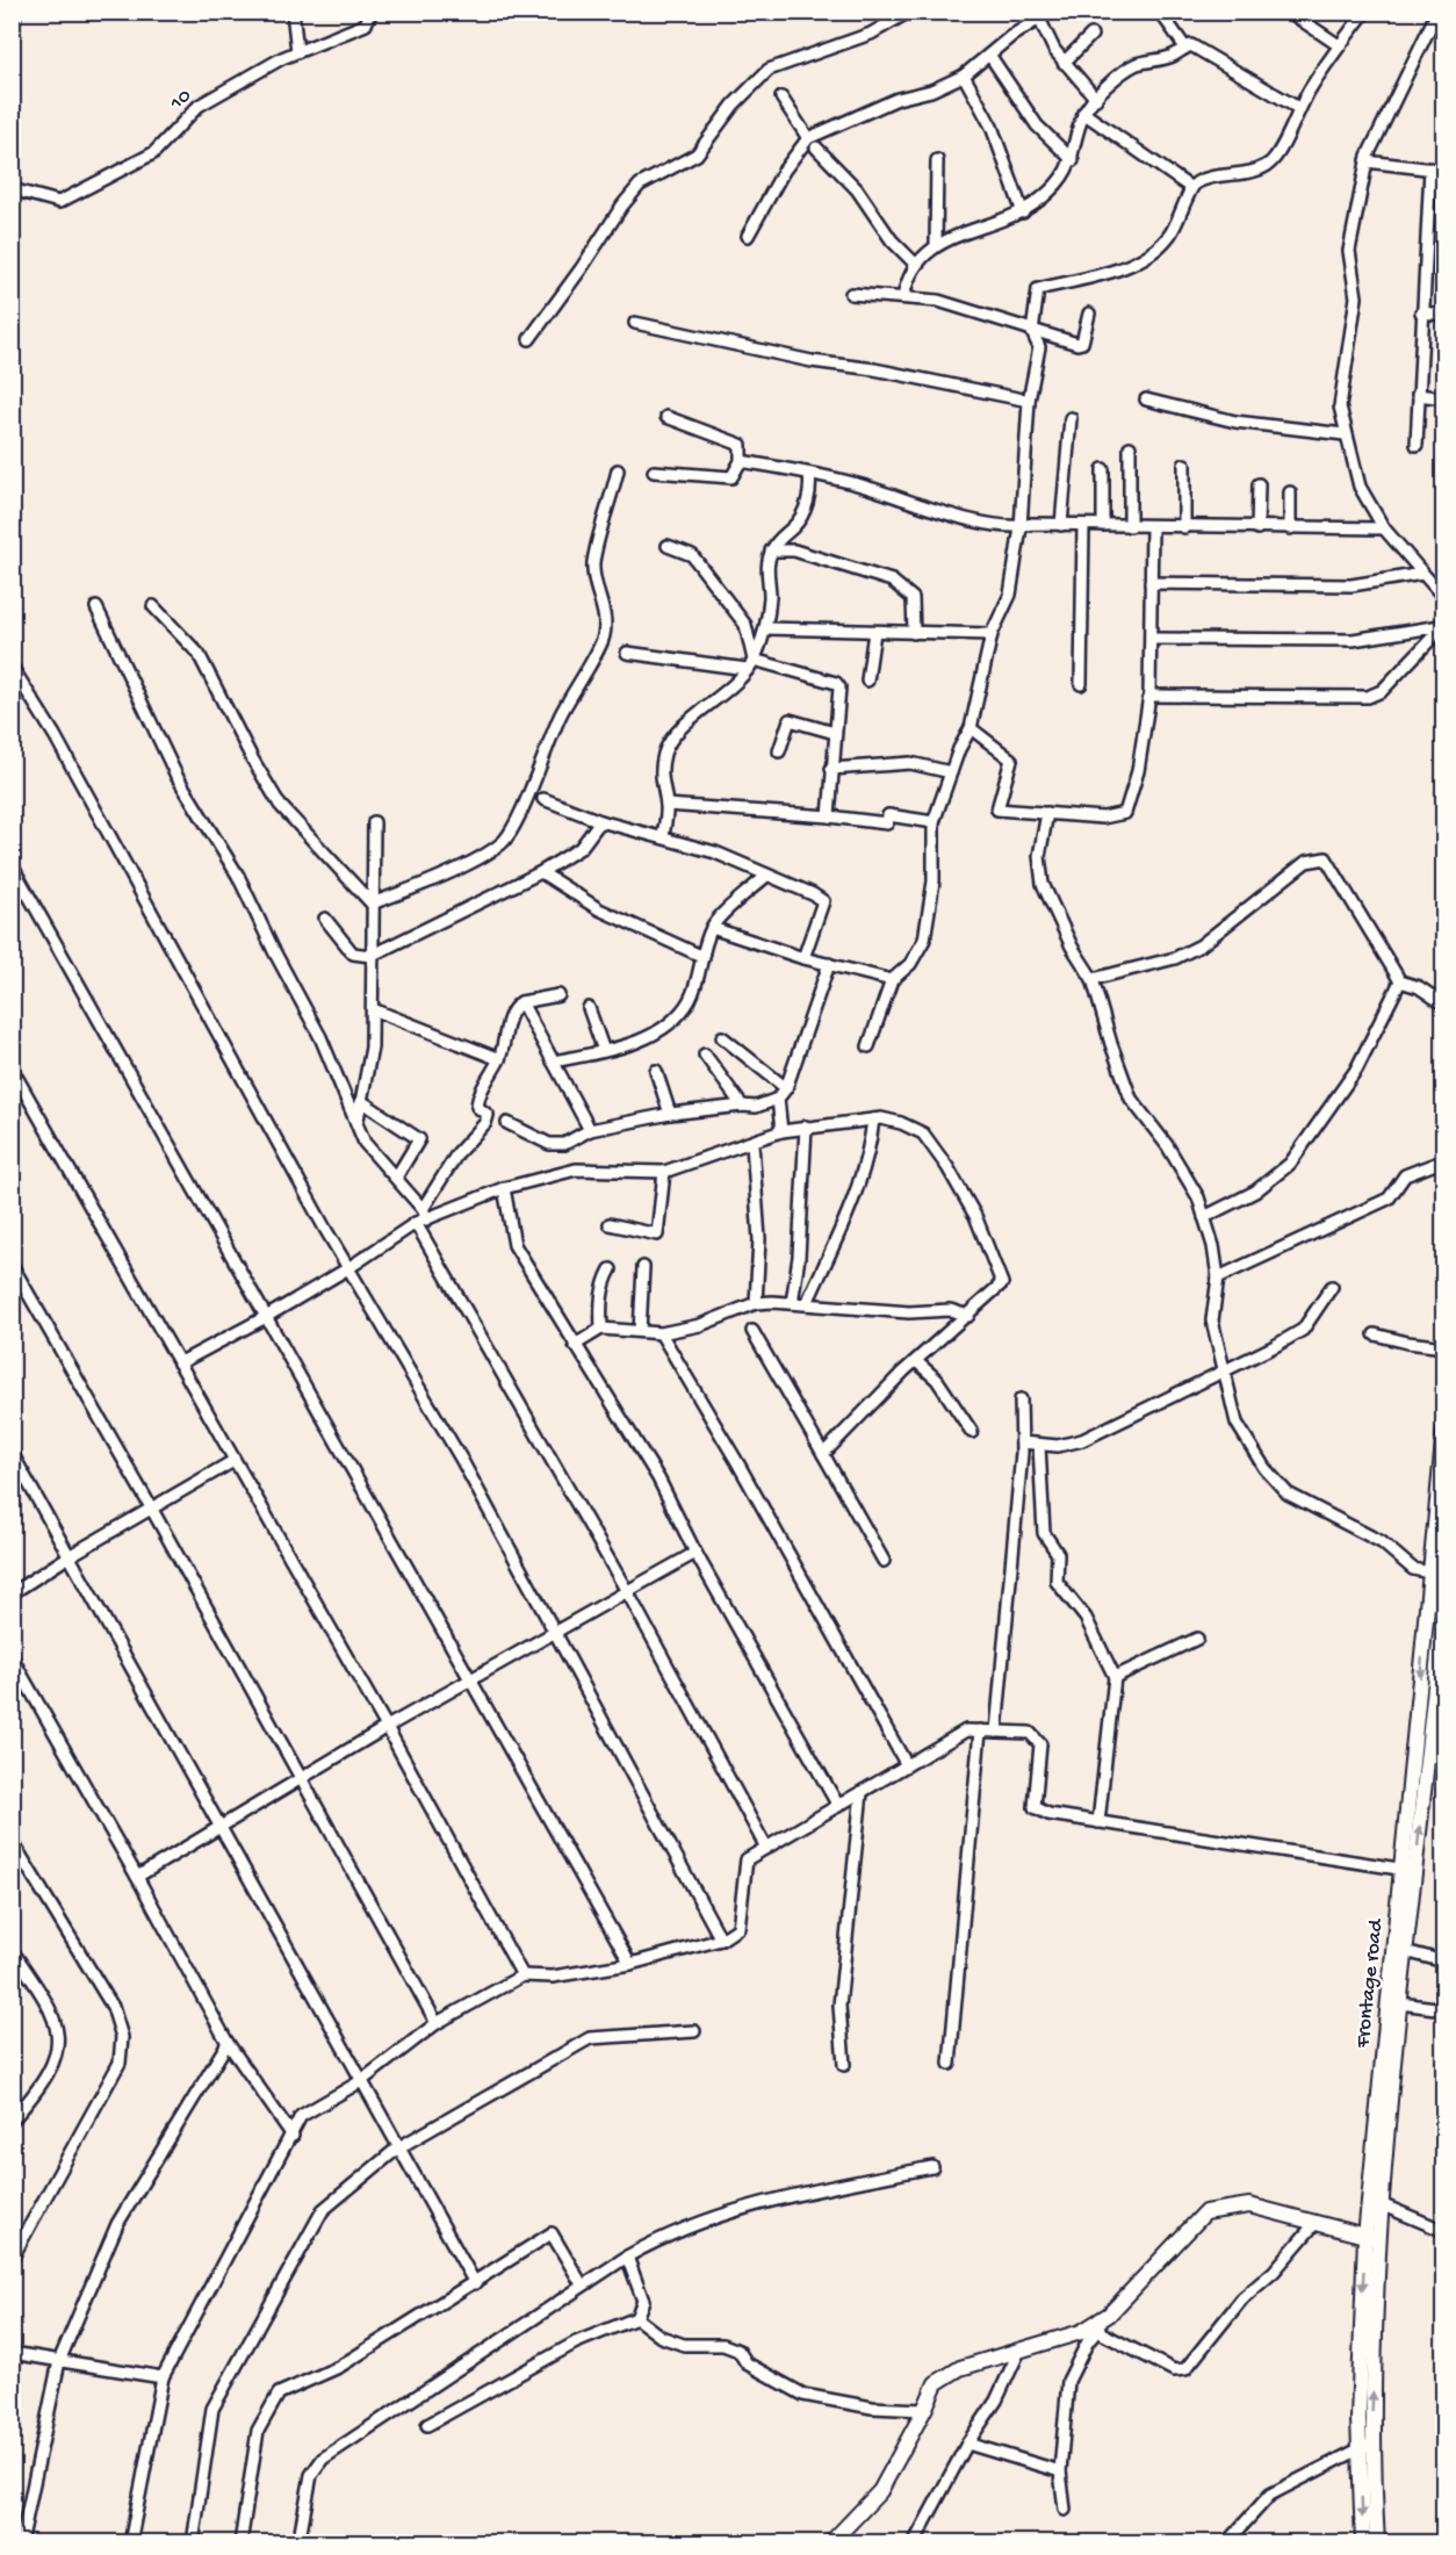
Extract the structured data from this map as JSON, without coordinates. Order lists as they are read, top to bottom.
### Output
{
  "streets": {
    "main road": ["Frontage road"],
    "street": ["10"]
  }
}
